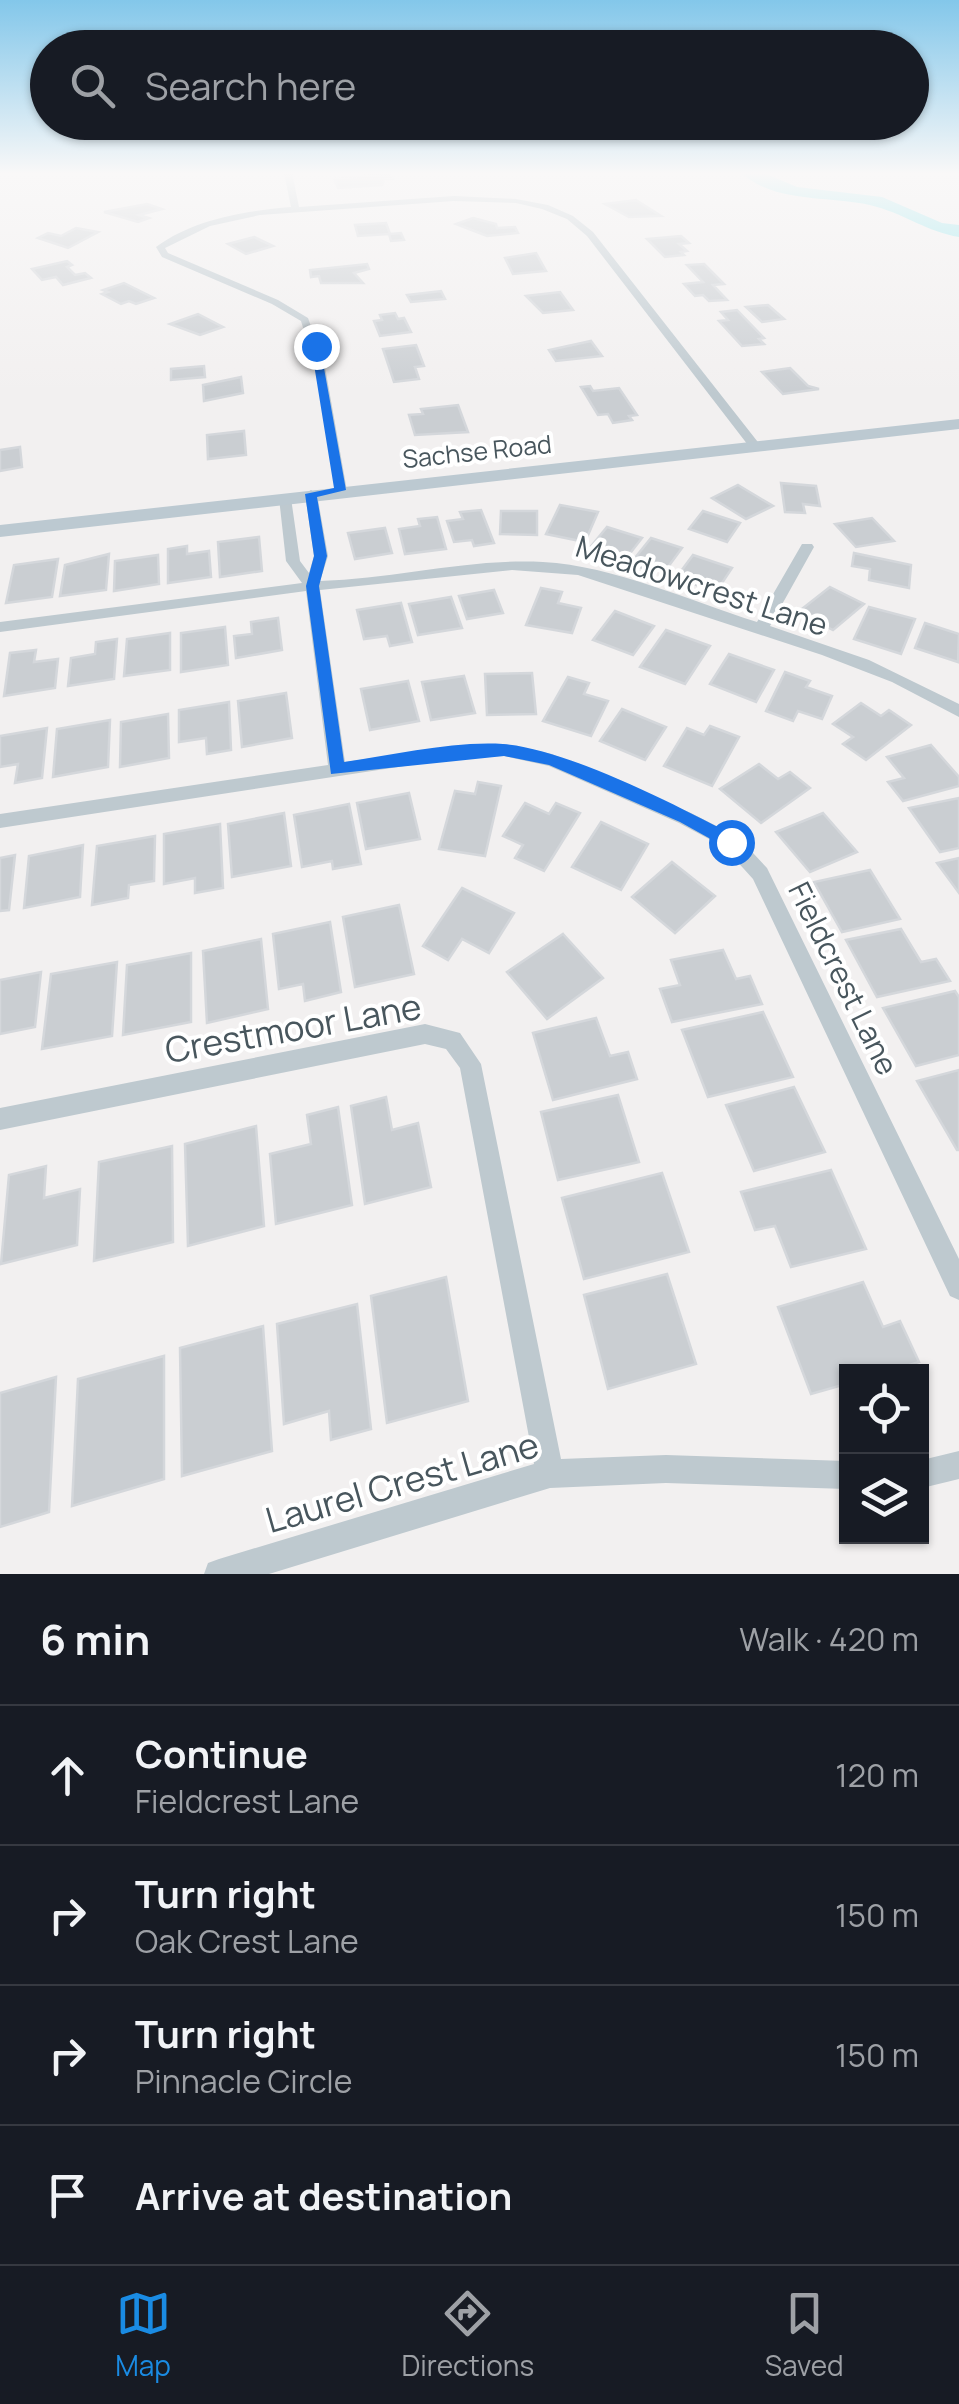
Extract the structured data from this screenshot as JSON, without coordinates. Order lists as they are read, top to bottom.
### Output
{
  "streets": {
    "main road": ["Sachse Road"],
    "street": [
      "Meadowcrest Lane",
      "Fieldcrest Lane",
      "Crestmoor Lane",
      "Laurel Crest Lane"
    ]
  },
  "crossings": [
    ["Crestmoor Lane", "Laurel Crest Lane"]
  ],
  "page": {
    "search": "Search here",
    "heading": ["6 min", "Walk · 420 m"],
    "list": [
      ["Continue", "Fieldcrest Lane", "120 m"],
      ["Turn right", "Oak Crest Lane", "150 m"],
      ["Turn right", "Pinnacle Circle", "150 m"],
      "Arrive at destination"
    ],
    "nav": ["Map", "Directions", "Saved"]
  }
}
